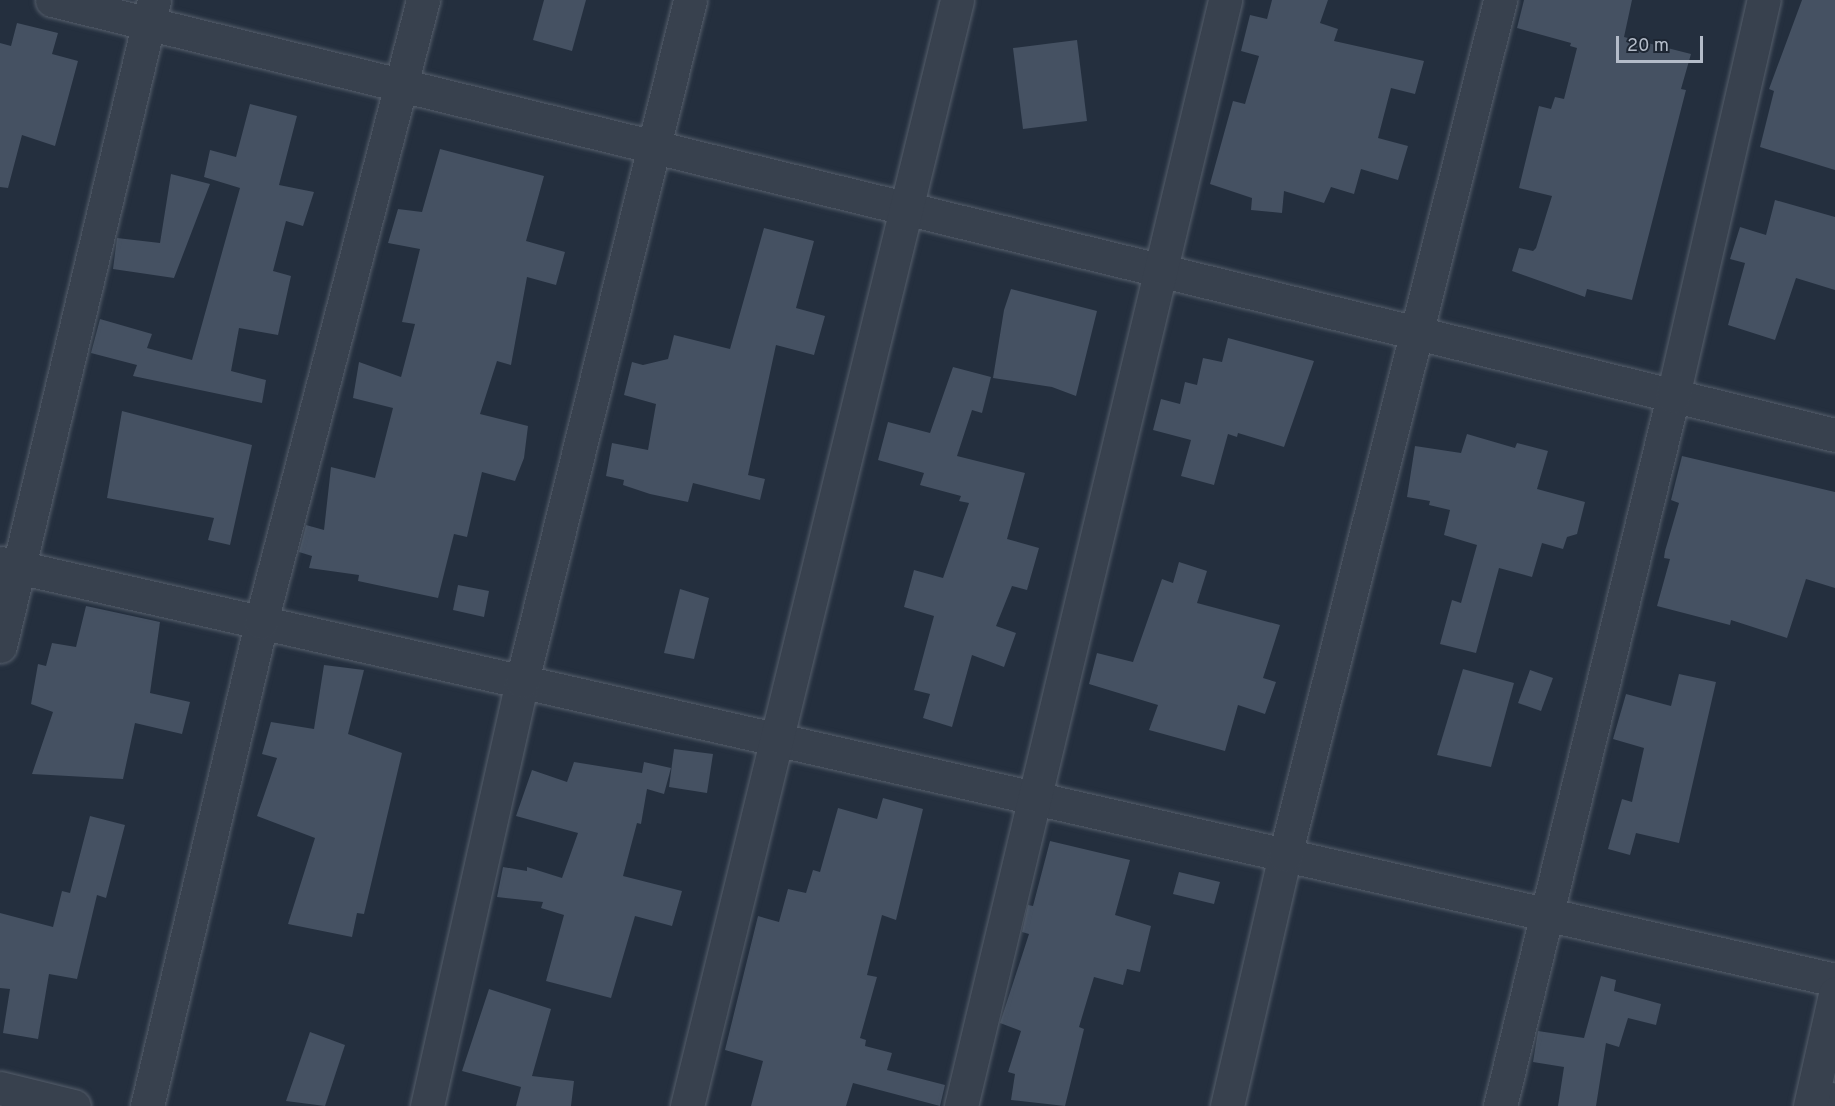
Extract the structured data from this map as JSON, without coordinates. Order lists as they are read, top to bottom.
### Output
{
  "scale_bar": "20 m"
}
